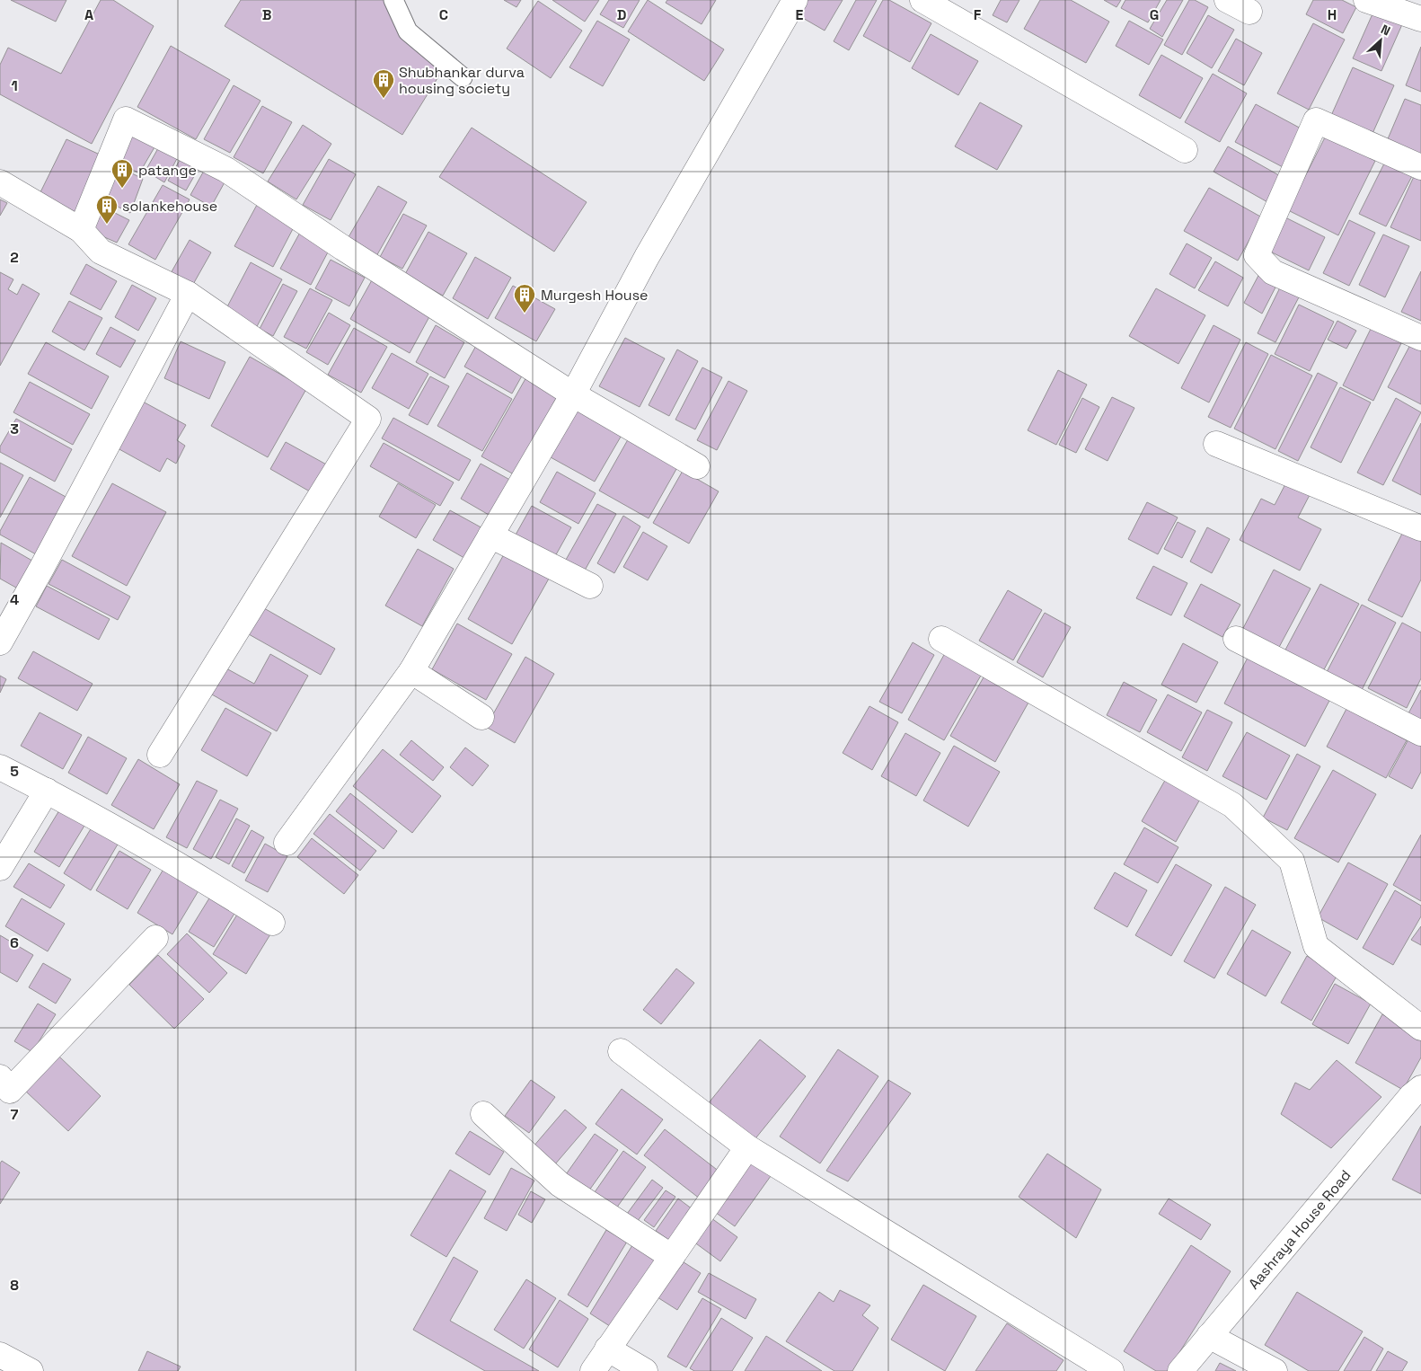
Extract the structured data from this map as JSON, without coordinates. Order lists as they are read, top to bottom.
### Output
{
  "streets": {
    "street": ["Aashraya House Road"]
  },
  "places": {
    "building": [
      "Shubhankar durva housing society",
      "patange",
      "solankehouse",
      "Murgesh House"
    ]
  },
  "north": "top right",
  "grid": {
    "columns": [
      "A",
      "B",
      "C",
      "D",
      "E",
      "F",
      "G",
      "H"
    ],
    "rows": [
      "1",
      "2",
      "3",
      "4",
      "5",
      "6",
      "7",
      "8"
    ]
  }
}
